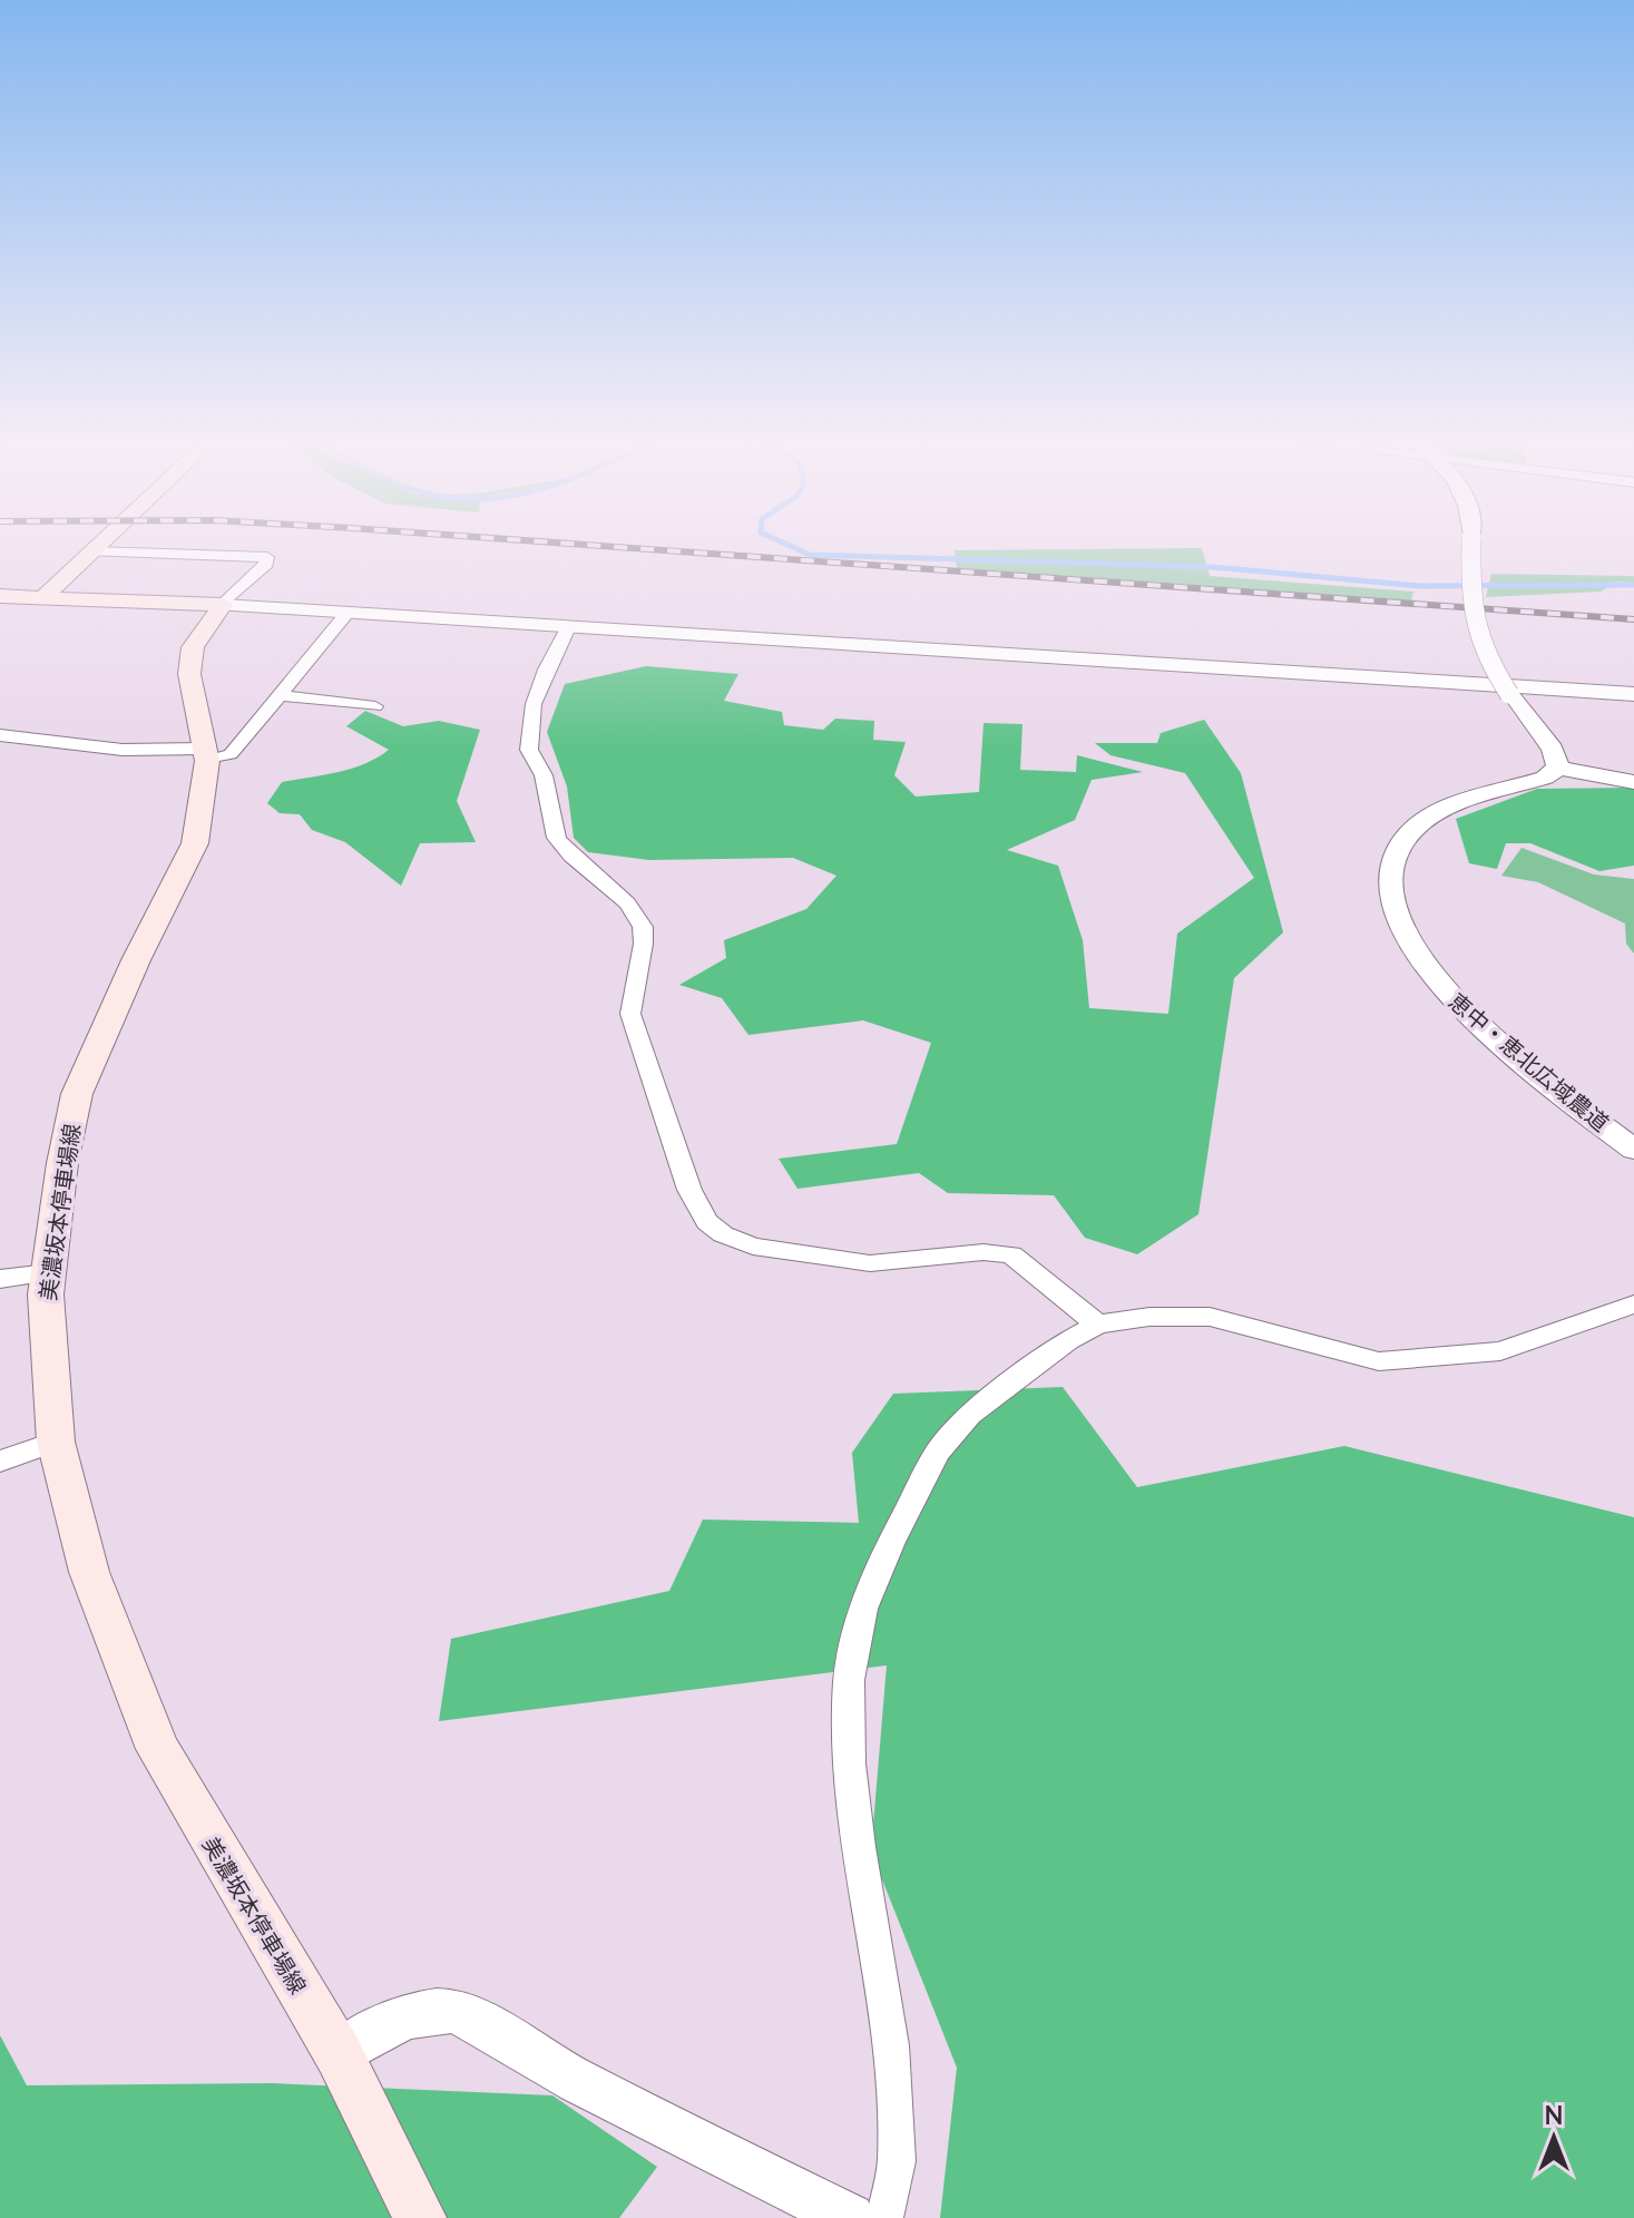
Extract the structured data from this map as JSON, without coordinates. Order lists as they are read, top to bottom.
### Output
{
  "streets": {
    "main road": ["美濃坂本停車場線"],
    "street": ["恵中・恵北広域農道"]
  },
  "north": "top"
}
